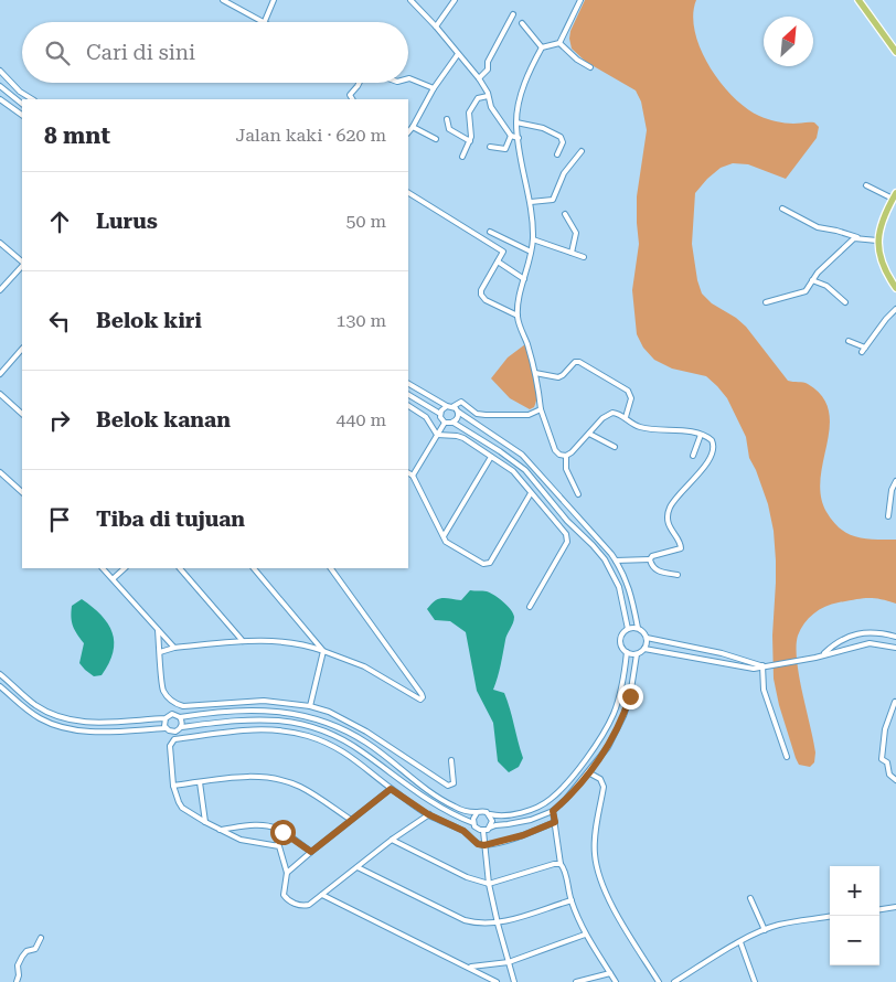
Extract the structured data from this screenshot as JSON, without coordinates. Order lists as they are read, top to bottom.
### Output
{
  "north": "top right",
  "page": {
    "search": "Cari di sini",
    "heading": ["8 mnt", "Jalan kaki · 620 m"],
    "list": [
      ["Lurus", "50 m"],
      ["Belok kiri", "130 m"],
      ["Belok kanan", "440 m"],
      "Tiba di tujuan"
    ],
    "map_buttons": ["+", "−"]
  }
}
